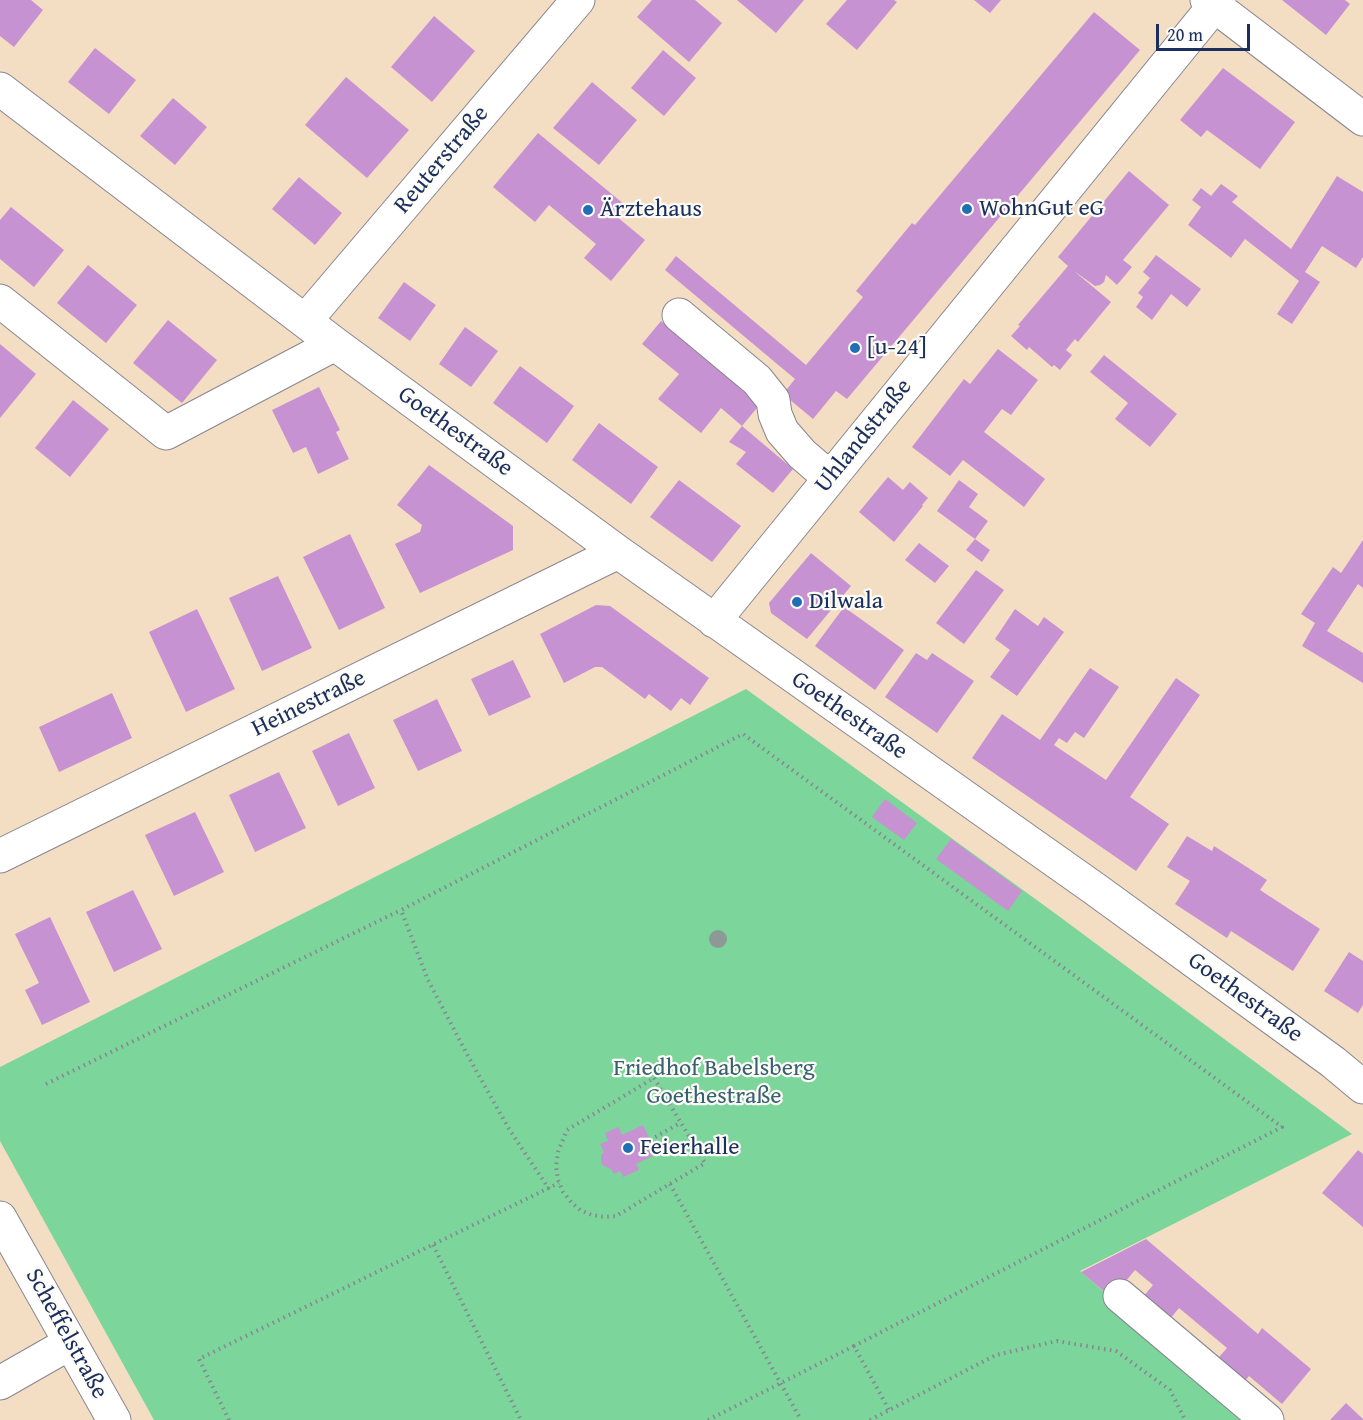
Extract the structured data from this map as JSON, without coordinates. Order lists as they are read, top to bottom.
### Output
{
  "streets": {
    "street": [
      "Reuterstraße",
      "Goethestraße",
      "Uhlandstraße",
      "Heinestraße",
      "Scheffelstraße"
    ]
  },
  "crossings": [
    ["Reuterstraße", "Goethestraße"],
    ["Goethestraße", "Uhlandstraße"],
    ["Goethestraße", "Heinestraße"]
  ],
  "parks": ["Friedhof Babelsberg Goethestraße"],
  "places": [
    "WohnGut eG",
    "Ärztehaus",
    "[u-24]",
    "Dilwala",
    "Feierhalle"
  ],
  "scale_bar": "20 m"
}
